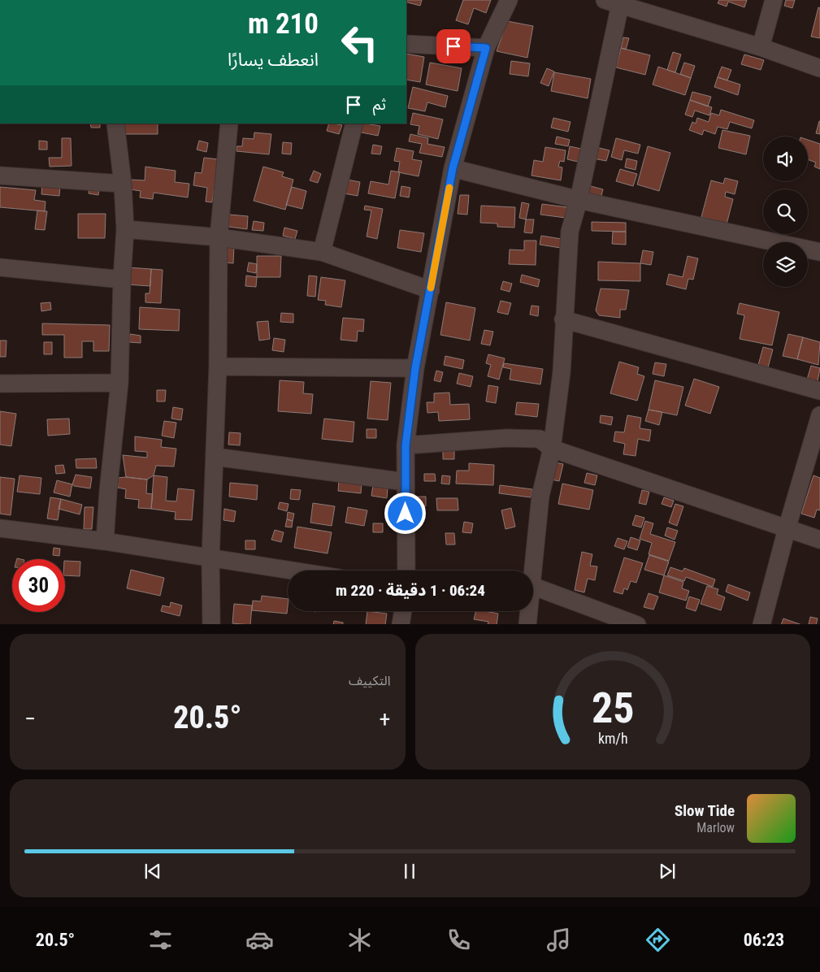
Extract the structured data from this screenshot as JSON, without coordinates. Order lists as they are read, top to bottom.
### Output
{
  "page": {
    "turn": ["210 m", "انعطف يسارًا"],
    "then": "ثم",
    "limit": "30",
    "trip": "06:24 · 1 دقيقة · 220 m",
    "tile": "التكييف",
    "heat": ["−", "20.5°", "+"],
    "song": ["Slow Tide", "Marlow"],
    "tabs": ["06:23", "20.5°"],
    "gauge": ["25", "km/h"]
  }
}
